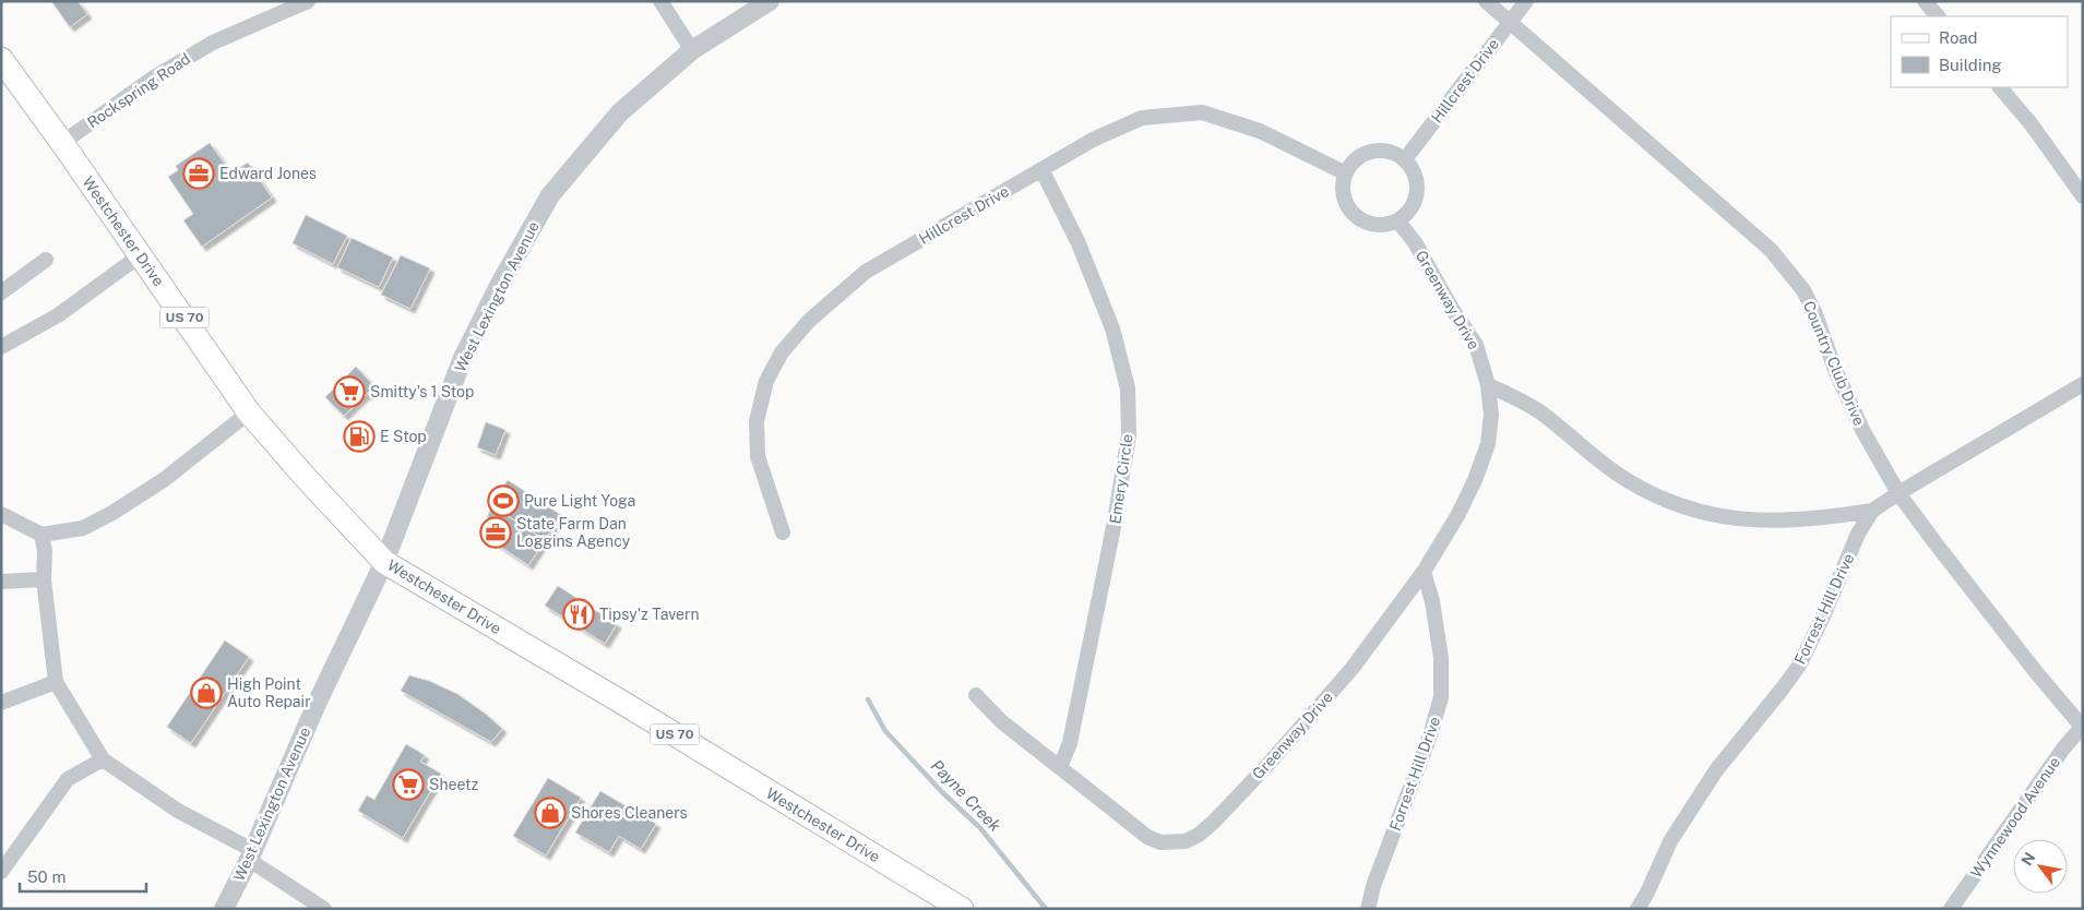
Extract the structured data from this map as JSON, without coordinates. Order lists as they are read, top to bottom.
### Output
{
  "streets": {
    "main road": ["Westchester Drive", "US 70"],
    "street": [
      "Hillcrest Drive",
      "Rockspring Road",
      "West Lexington Avenue",
      "Greenway Drive",
      "Country Club Drive",
      "Emery Circle",
      "Forrest Hill Drive",
      "Wynnewood Avenue"
    ]
  },
  "crossings": [
    ["Hillcrest Drive", "Greenway Drive"],
    ["Hillcrest Drive", "Country Club Drive"],
    ["Hillcrest Drive", "Emery Circle"],
    ["Rockspring Road", "Westchester Drive"],
    ["Westchester Drive", "West Lexington Avenue"],
    ["Greenway Drive", "Emery Circle"],
    ["Greenway Drive", "Forrest Hill Drive"],
    ["Country Club Drive", "Forrest Hill Drive"],
    ["Country Club Drive", "Wynnewood Avenue"]
  ],
  "water": ["Payne Creek"],
  "places": {
    "office": ["Edward Jones", "State Farm Dan Loggins Agency"],
    "supermarket": ["Smitty's 1 Stop", "Sheetz"],
    "fuel station": ["E Stop"],
    "sports": ["Pure Light Yoga"],
    "restaurant": ["Tipsy'z Tavern"],
    "shop": ["High Point Auto Repair", "Shores Cleaners"]
  },
  "legend": ["Road", "Building"],
  "scale_bar": "50 m",
  "north": "top left"
}
